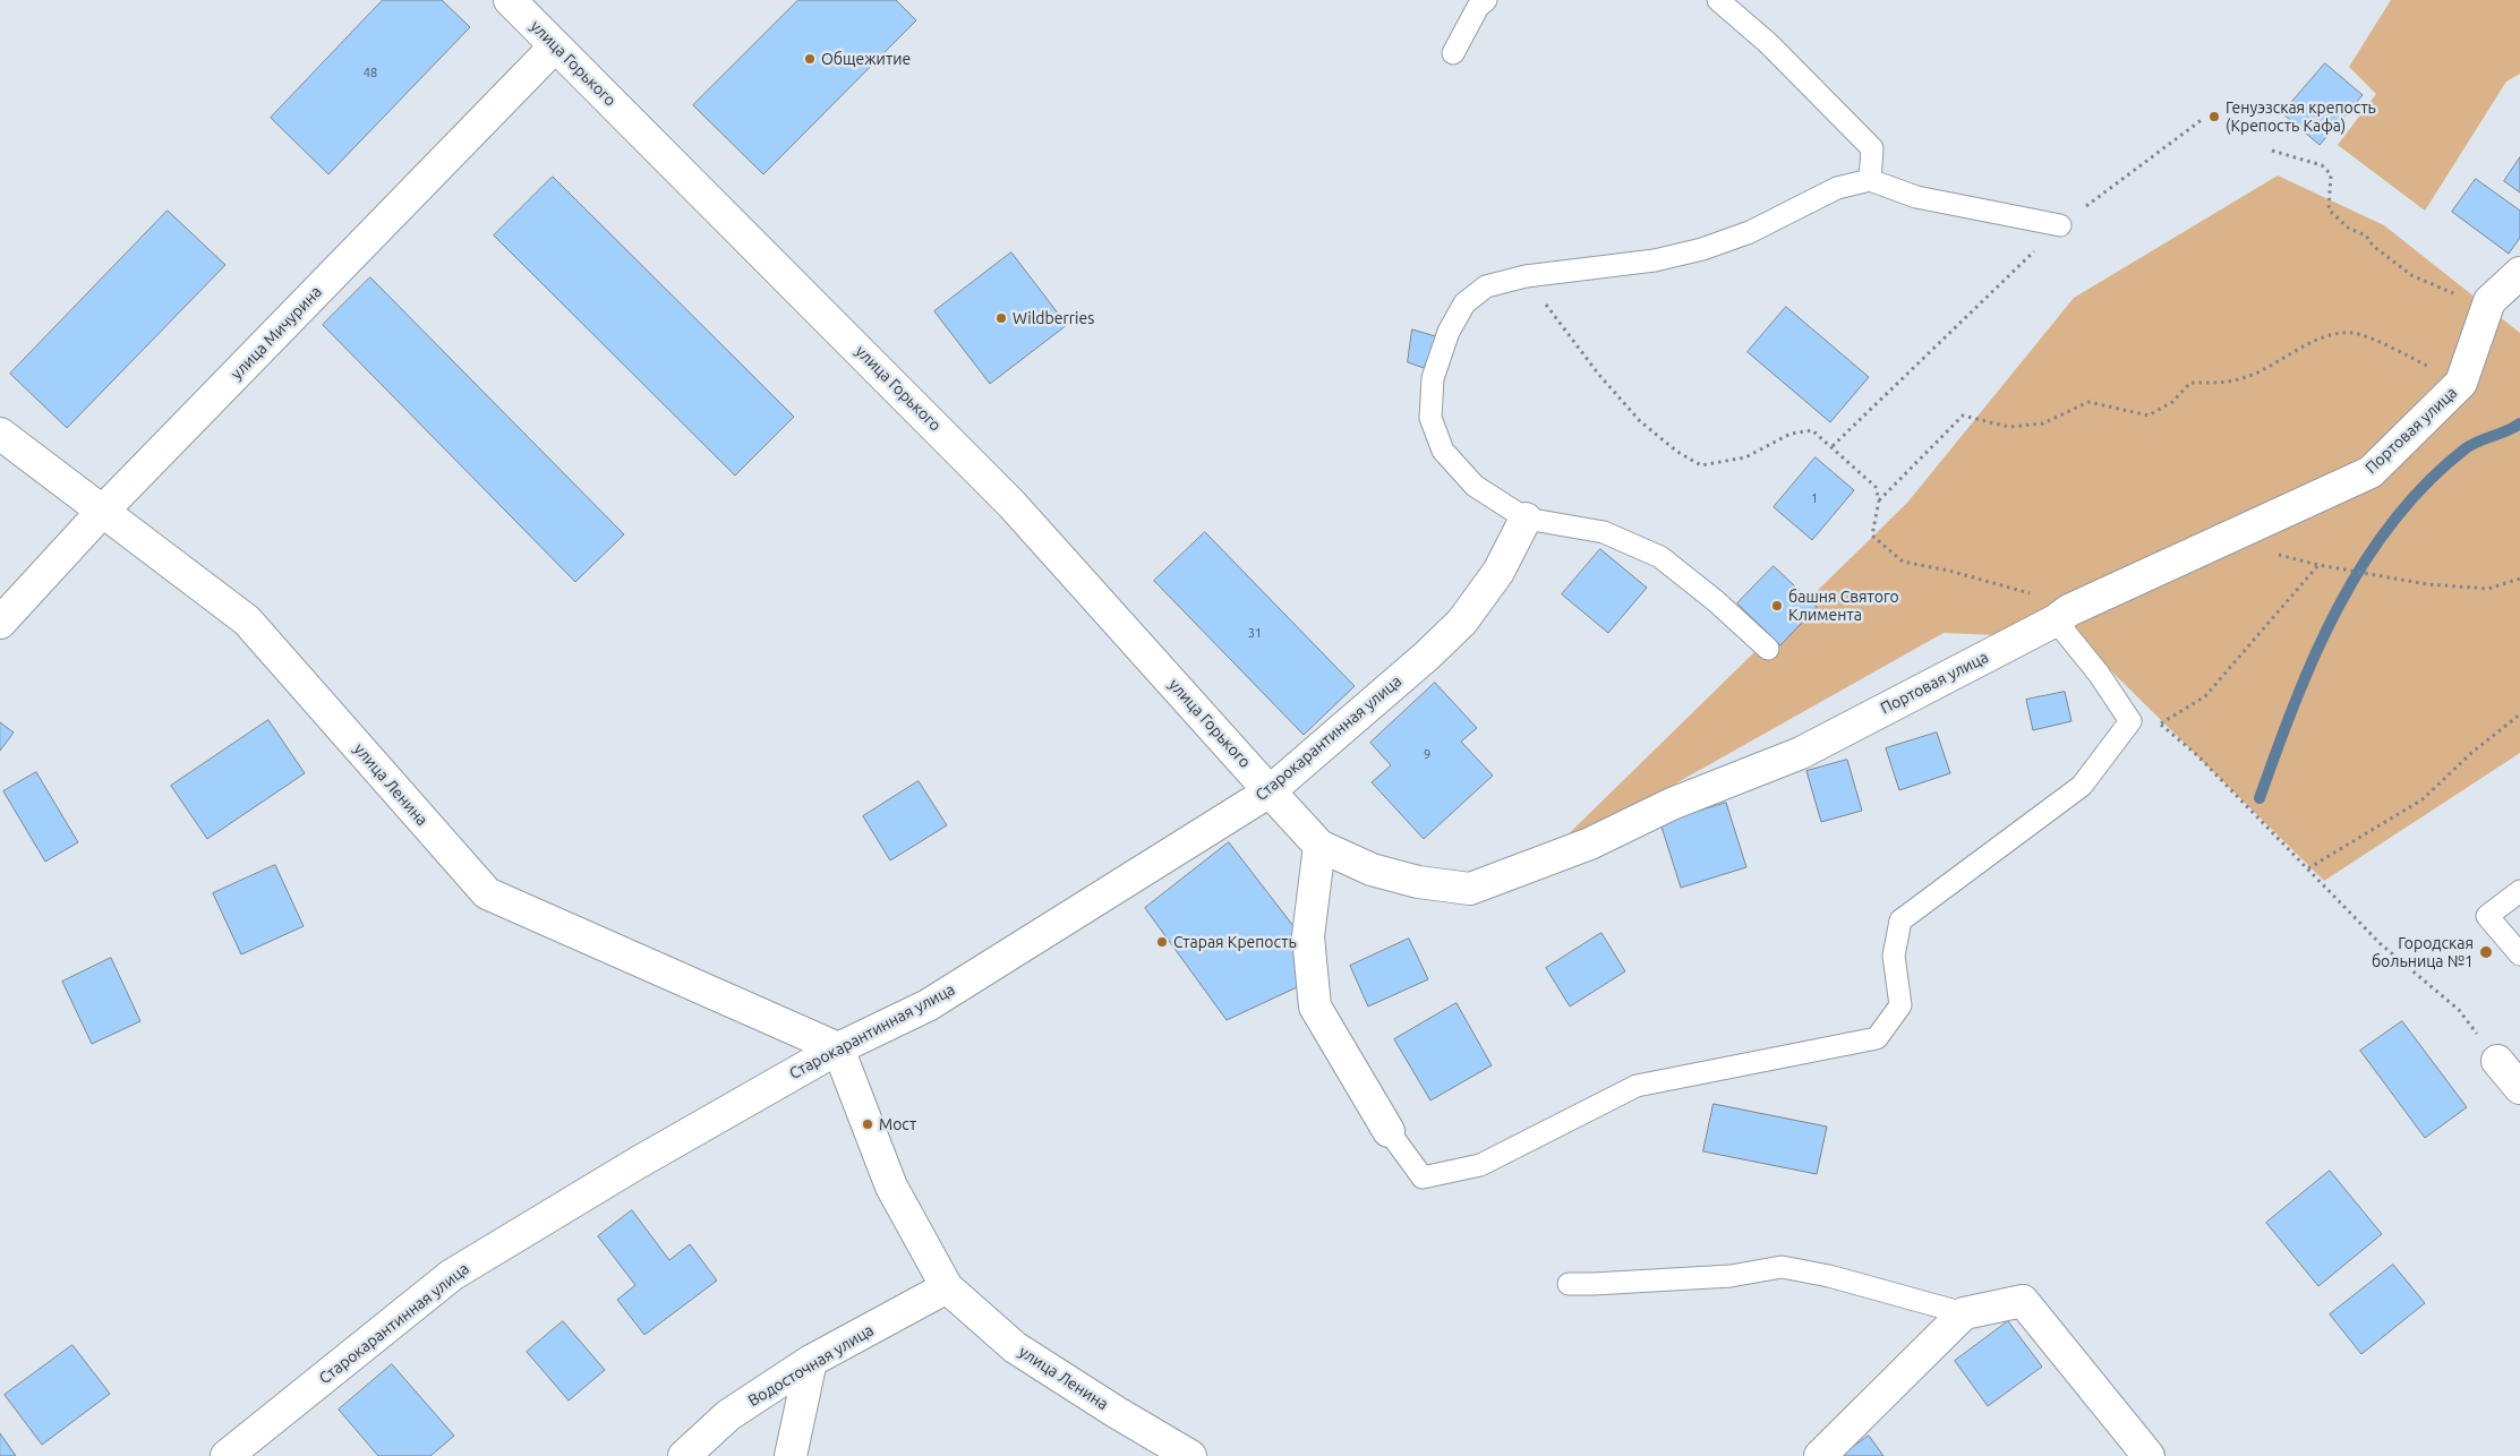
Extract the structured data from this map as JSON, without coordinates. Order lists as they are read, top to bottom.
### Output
{
  "streets": {
    "street": [
      "улица Горького",
      "улица Мичурина",
      "Портовая улица",
      "Старокарантинная улица",
      "улица Ленина",
      "Водосточная улица"
    ]
  },
  "crossings": [
    ["улица Горького", "улица Мичурина"],
    ["улица Горького", "Портовая улица"],
    ["улица Горького", "Старокарантинная улица"],
    ["улица Мичурина", "улица Ленина"],
    ["Портовая улица", "Старокарантинная улица"],
    ["Старокарантинная улица", "улица Ленина"],
    ["улица Ленина", "Водосточная улица"]
  ],
  "places": [
    "Общежитие",
    "Генуэзская крепость (Крепость Кафа)",
    "Wildberries",
    "башня Святого Климента",
    "Старая Крепость",
    "Городская больница №1",
    "Мост"
  ],
  "house_numbers": [
    "48",
    "1",
    "31",
    "9"
  ]
}
